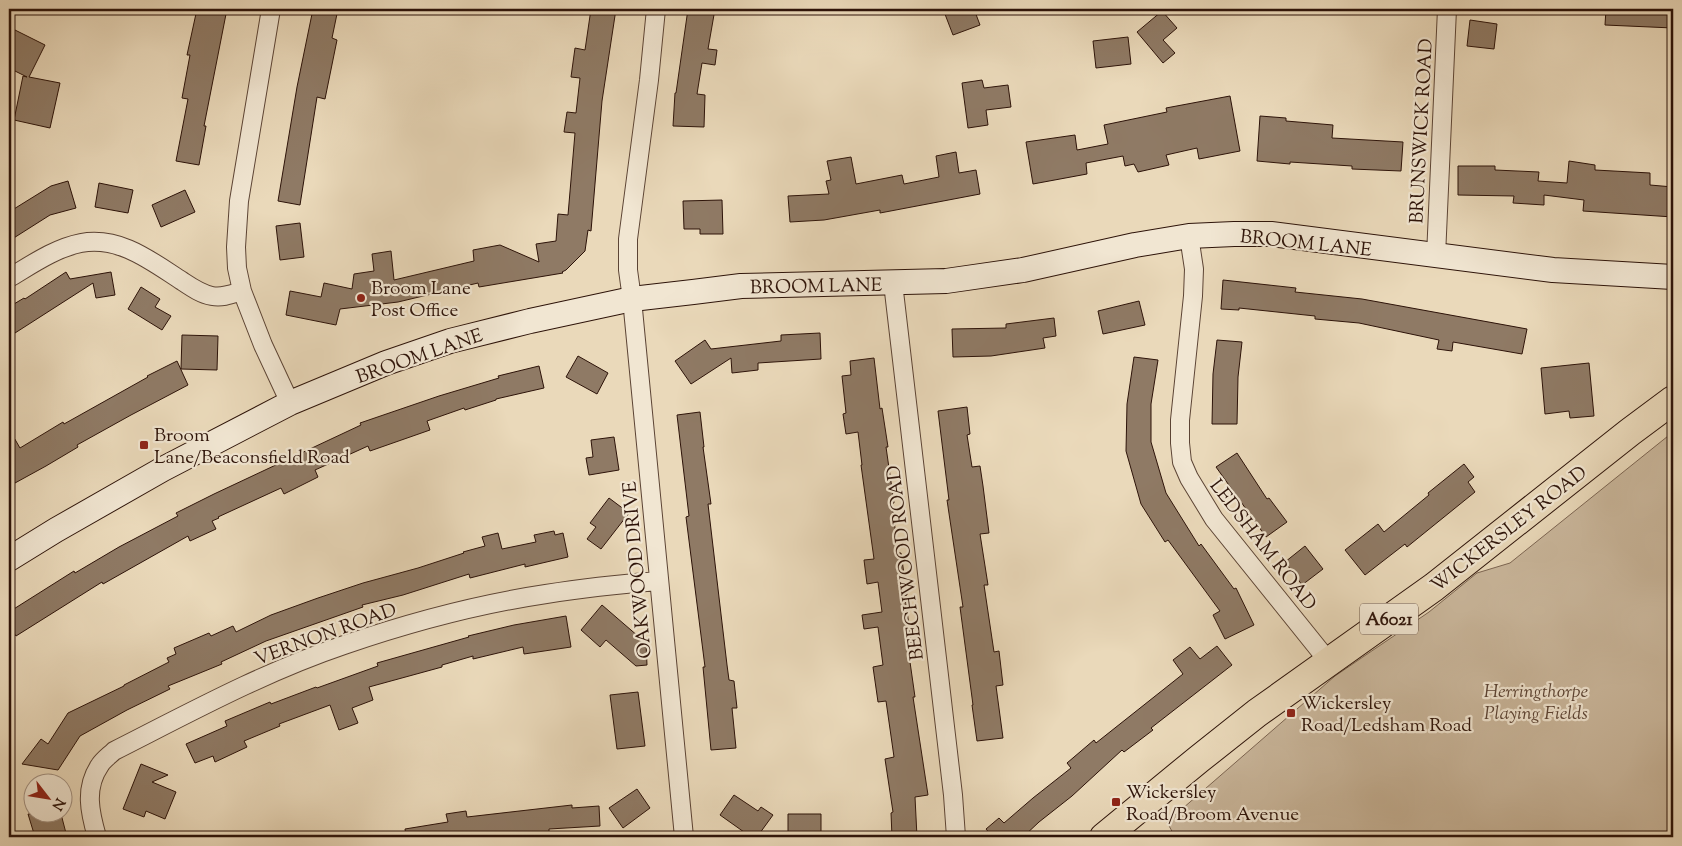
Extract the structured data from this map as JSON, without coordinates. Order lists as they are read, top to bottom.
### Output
{
  "streets": {
    "main road": ["BROOM LANE", "WICKERSLEY ROAD", "A6021"],
    "street": [
      "BRUNSWICK ROAD",
      "LEDSHAM ROAD",
      "BEECHWOOD ROAD",
      "OAKWOOD DRIVE",
      "VERNON ROAD"
    ]
  },
  "crossings": [
    ["BRUNSWICK ROAD", "BROOM LANE"],
    ["BROOM LANE", "LEDSHAM ROAD"],
    ["BROOM LANE", "BEECHWOOD ROAD"],
    ["BROOM LANE", "OAKWOOD DRIVE"],
    ["WICKERSLEY ROAD", "LEDSHAM ROAD"],
    ["OAKWOOD DRIVE", "VERNON ROAD"]
  ],
  "parks": ["Herringthorpe Playing Fields"],
  "places": {
    "other": ["Broom Lane Post Office"],
    "transit": ["Broom Lane/Beaconsfield Road", "Wickersley Road/Ledsham Road", "Wickersley Road/Broom Avenue"]
  },
  "north": "bottom right"
}
